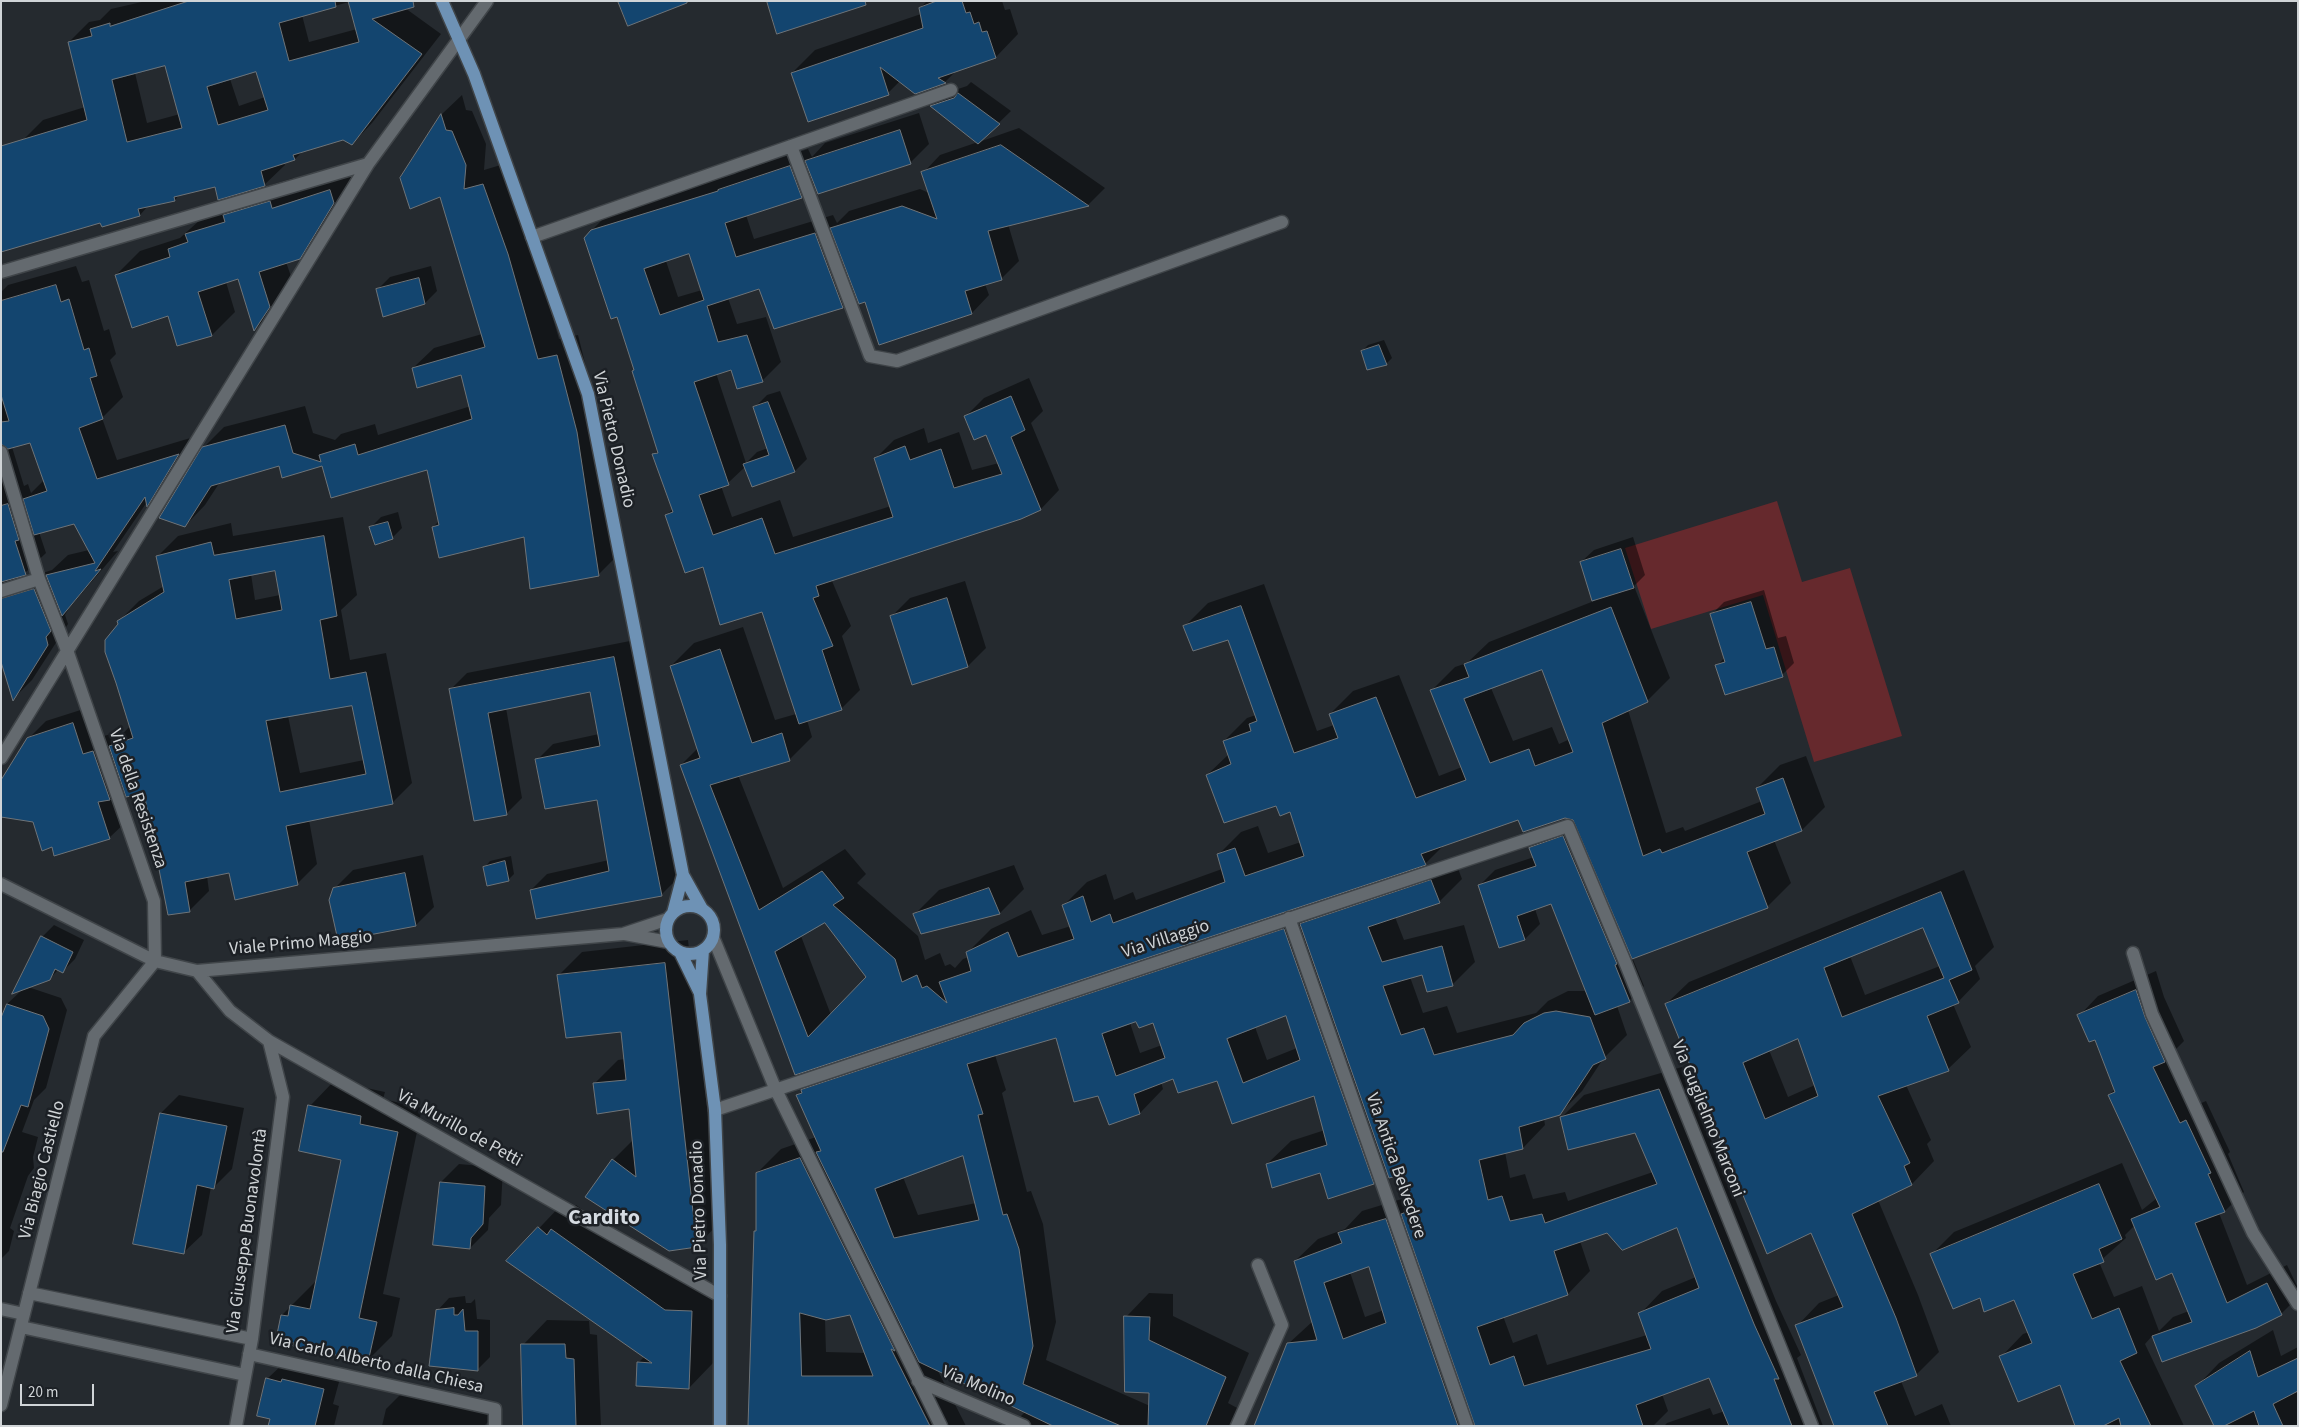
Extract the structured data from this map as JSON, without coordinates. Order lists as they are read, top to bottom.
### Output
{
  "streets": {
    "main road": ["Via Pietro Donadio"],
    "street": [
      "Via della Resistenza",
      "Via Villaggio",
      "Viale Primo Maggio",
      "Via Guglielmo Marconi",
      "Via Murillo de Petti",
      "Via Antica Belvedere",
      "Via Biagio Castiello",
      "Via Giuseppe Buonavolontà",
      "Via Carlo Alberto dalla Chiesa",
      "Via Molino"
    ]
  },
  "crossings": [
    ["Via Pietro Donadio", "Via Villaggio"],
    ["Via Pietro Donadio", "Viale Primo Maggio"],
    ["Via Pietro Donadio", "Via Murillo de Petti"],
    ["Via della Resistenza", "Viale Primo Maggio"],
    ["Via della Resistenza", "Via Biagio Castiello"],
    ["Via Villaggio", "Via Guglielmo Marconi"],
    ["Via Villaggio", "Via Antica Belvedere"],
    ["Viale Primo Maggio", "Via Murillo de Petti"],
    ["Viale Primo Maggio", "Via Biagio Castiello"],
    ["Via Murillo de Petti", "Via Giuseppe Buonavolontà"],
    ["Via Biagio Castiello", "Via Carlo Alberto dalla Chiesa"],
    ["Via Giuseppe Buonavolontà", "Via Carlo Alberto dalla Chiesa"]
  ],
  "districts": ["Cardito"],
  "scale_bar": "20 m"
}
